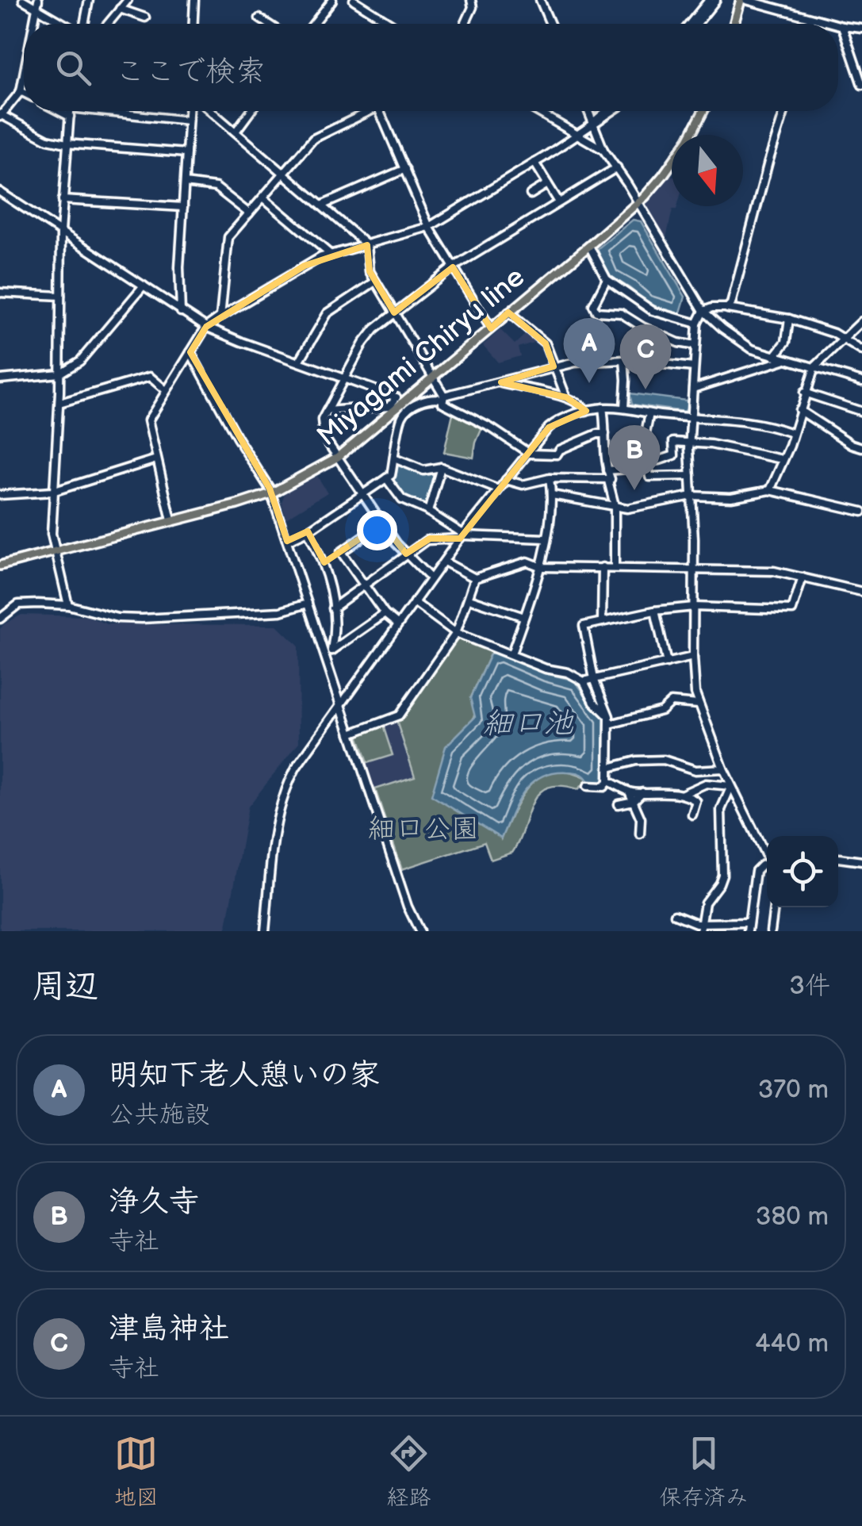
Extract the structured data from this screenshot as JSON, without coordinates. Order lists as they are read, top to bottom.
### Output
{
  "streets": {
    "main road": ["Miyagami Chiryu line"]
  },
  "water": ["細口池"],
  "parks": ["細口公園"],
  "north": "bottom",
  "page": {
    "search": "ここで検索",
    "pins": ["A", "C", "B"],
    "heading": ["周辺", "3件"],
    "list": [
      {
        "mark": "A",
        "name": "明知下老人憩いの家",
        "note": "公共施設",
        "value": "370 m"
      },
      {
        "mark": "B",
        "name": "浄久寺",
        "note": "寺社",
        "value": "380 m"
      },
      {
        "mark": "C",
        "name": "津島神社",
        "note": "寺社",
        "value": "440 m"
      }
    ],
    "nav": ["地図", "経路", "保存済み"]
  }
}
